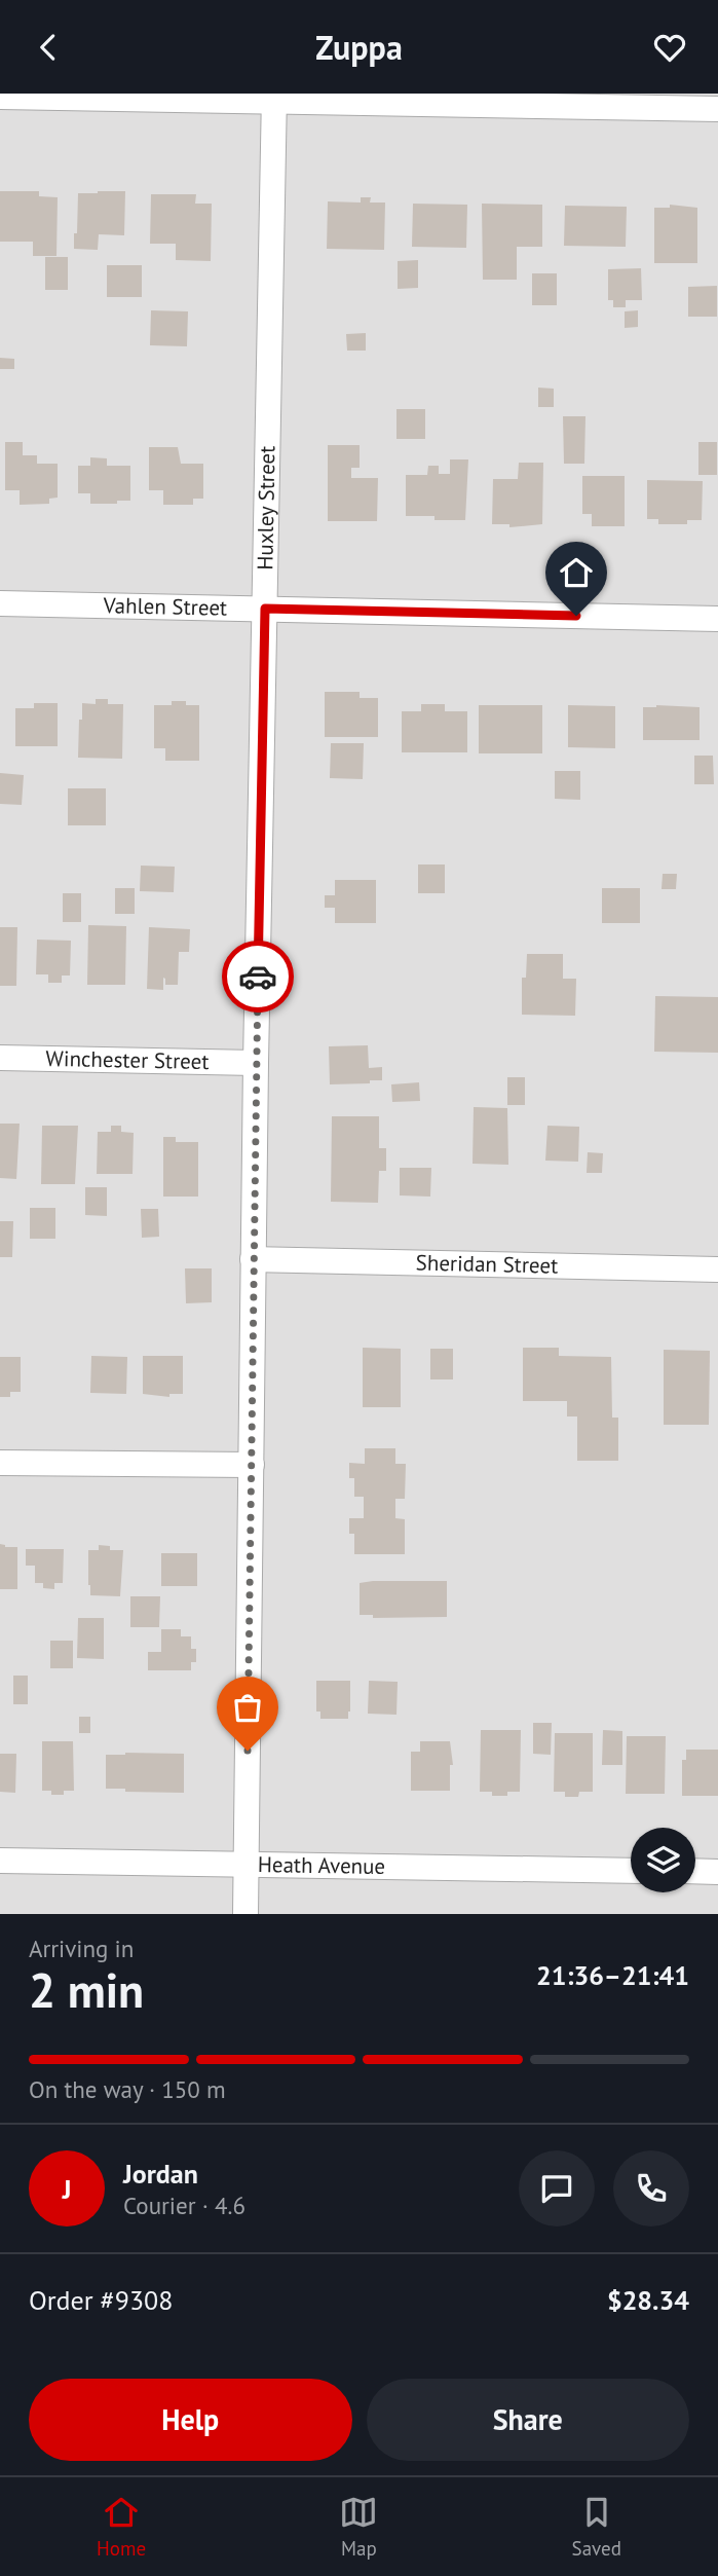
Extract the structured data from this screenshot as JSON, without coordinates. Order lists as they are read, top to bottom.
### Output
{
  "streets": {
    "street": [
      "Huxley Street",
      "Vahlen Street",
      "Winchester Street",
      "Sheridan Street",
      "Heath Avenue"
    ]
  },
  "crossings": [
    ["Huxley Street", "Vahlen Street"],
    ["Huxley Street", "Winchester Street"],
    ["Huxley Street", "Sheridan Street"],
    ["Huxley Street", "Heath Avenue"]
  ],
  "page": {
    "header": "Zuppa",
    "heading": ["2 min", "Arriving in", "21:36–21:41"],
    "panel": [
      "Jordan",
      "Courier · 4.6",
      "Order #9308",
      "$28.34"
    ],
    "bar": "On the way · 150 m",
    "round": "J",
    "buttons": ["Help", "Share"],
    "tabs": ["Home", "Map", "Saved"]
  }
}
